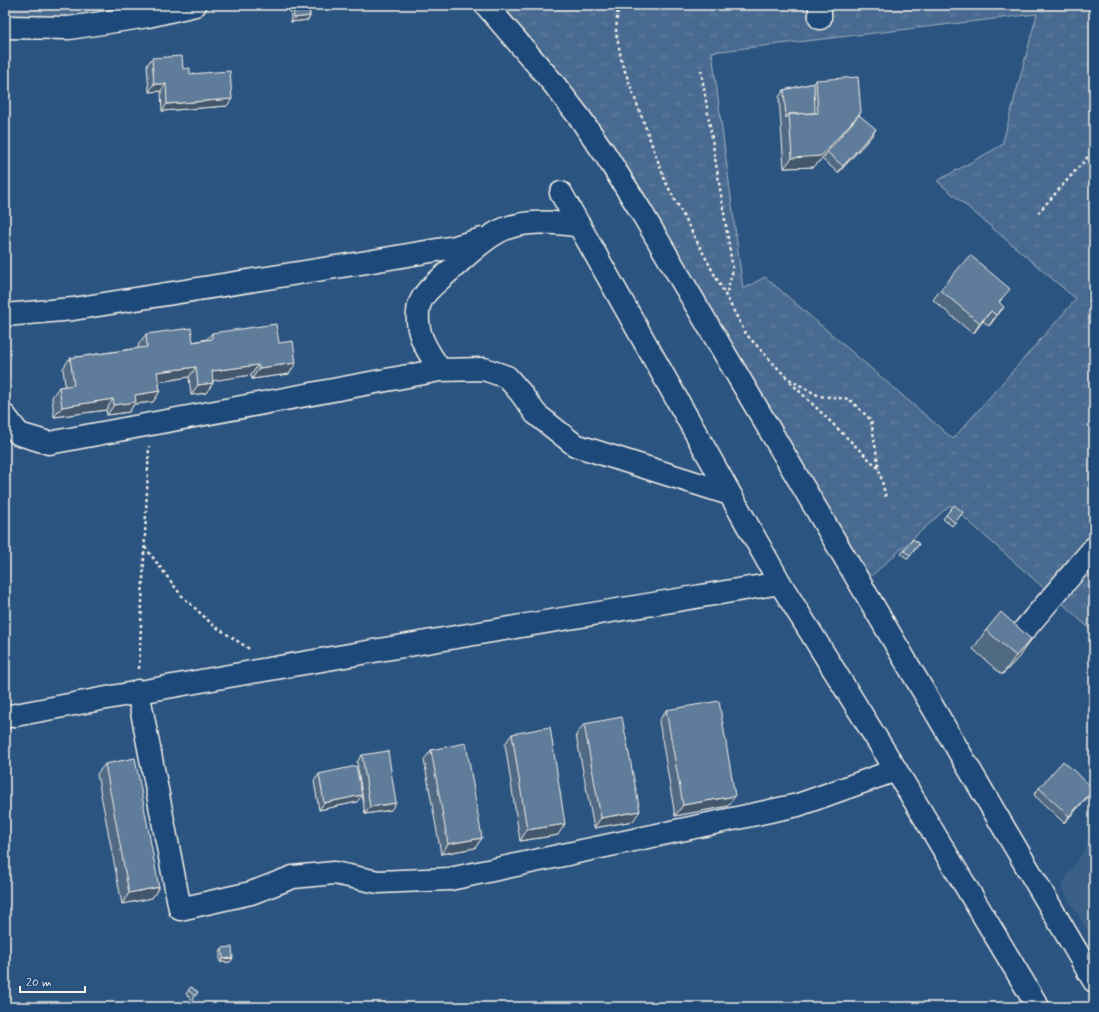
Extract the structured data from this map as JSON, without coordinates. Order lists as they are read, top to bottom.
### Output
{
  "scale_bar": "20 m"
}
